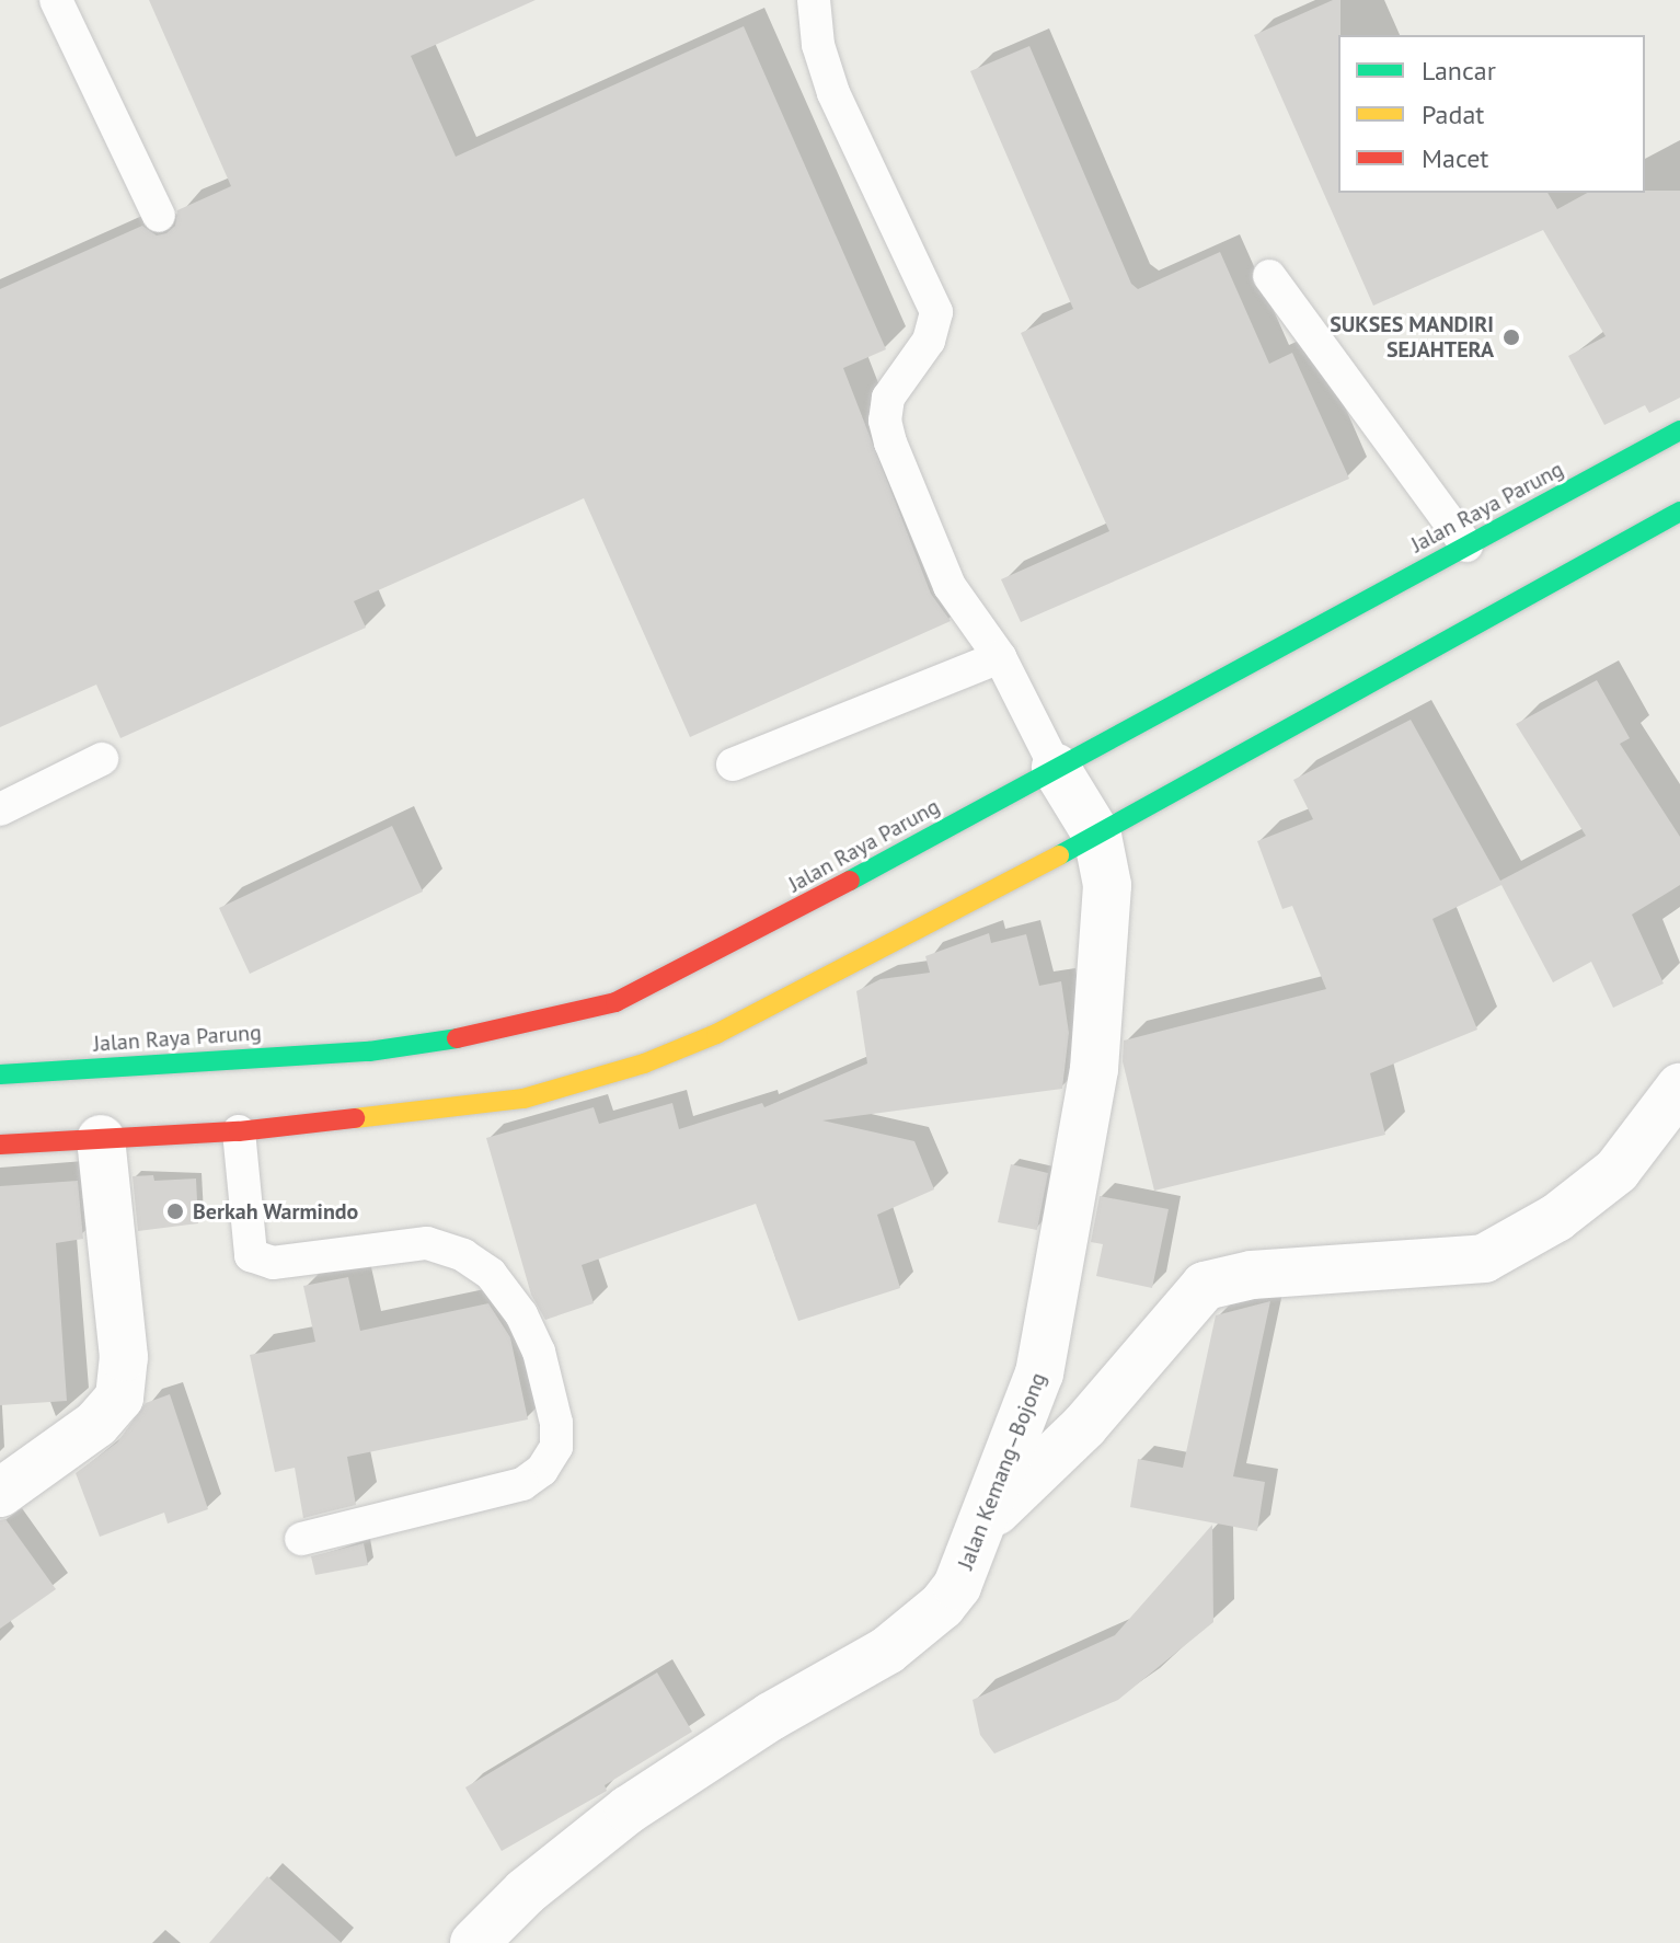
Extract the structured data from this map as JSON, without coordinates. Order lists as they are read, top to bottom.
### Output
{
  "streets": {
    "highway": ["Jalan Raya Parung"],
    "street": ["Jalan Kemang–Bojong"]
  },
  "crossings": [
    ["Jalan Raya Parung", "Jalan Kemang–Bojong"]
  ],
  "places": ["SUKSES MANDIRI SEJAHTERA", "Berkah Warmindo"],
  "legend": ["Lancar", "Padat", "Macet"]
}
